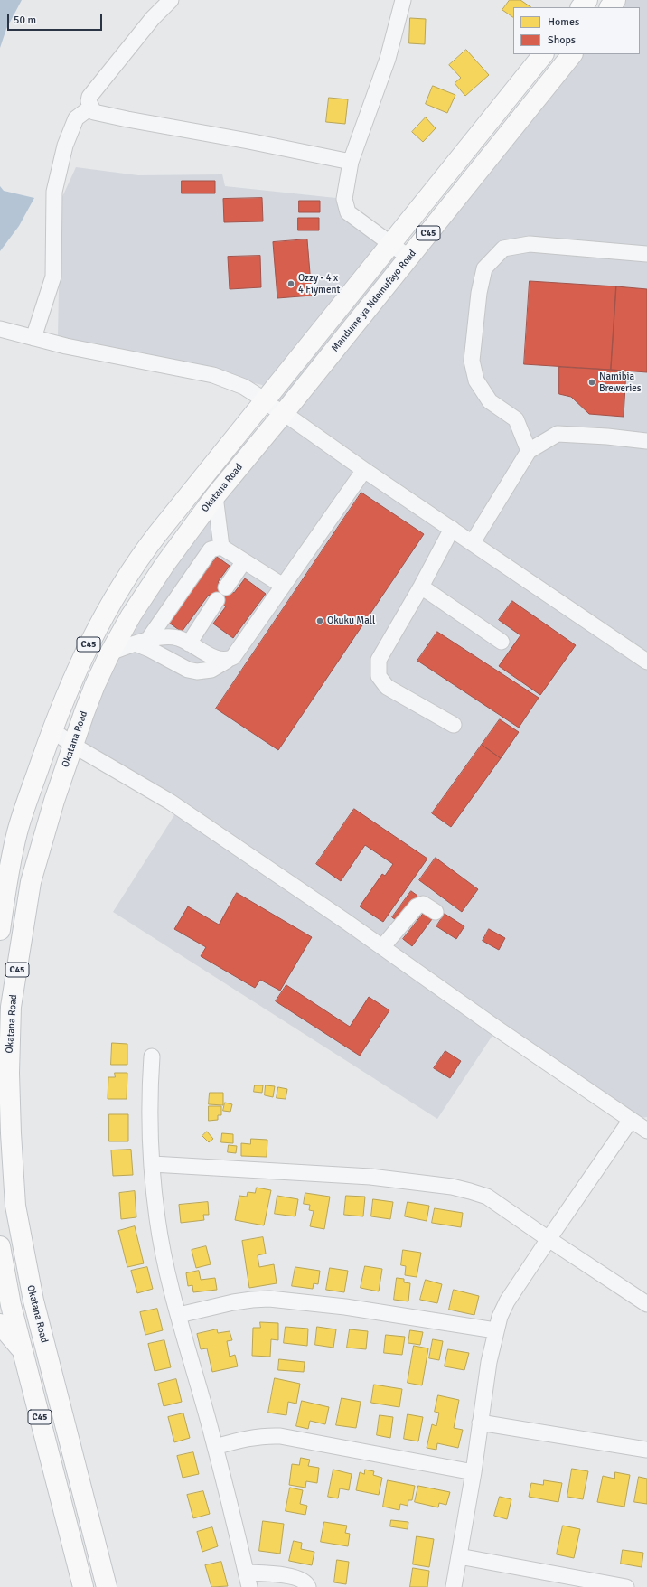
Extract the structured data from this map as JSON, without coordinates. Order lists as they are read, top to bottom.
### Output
{
  "streets": {
    "main road": ["C45", "Mandume ya Ndemufayo Road", "Okatana Road"]
  },
  "crossings": [
    ["Mandume ya Ndemufayo Road", "Okatana Road"]
  ],
  "places": ["Ozzy - 4 x 4 Fiyment", "Namibia Breweries", "Okuku Mall"],
  "legend": ["Homes", "Shops"],
  "scale_bar": "50 m"
}
